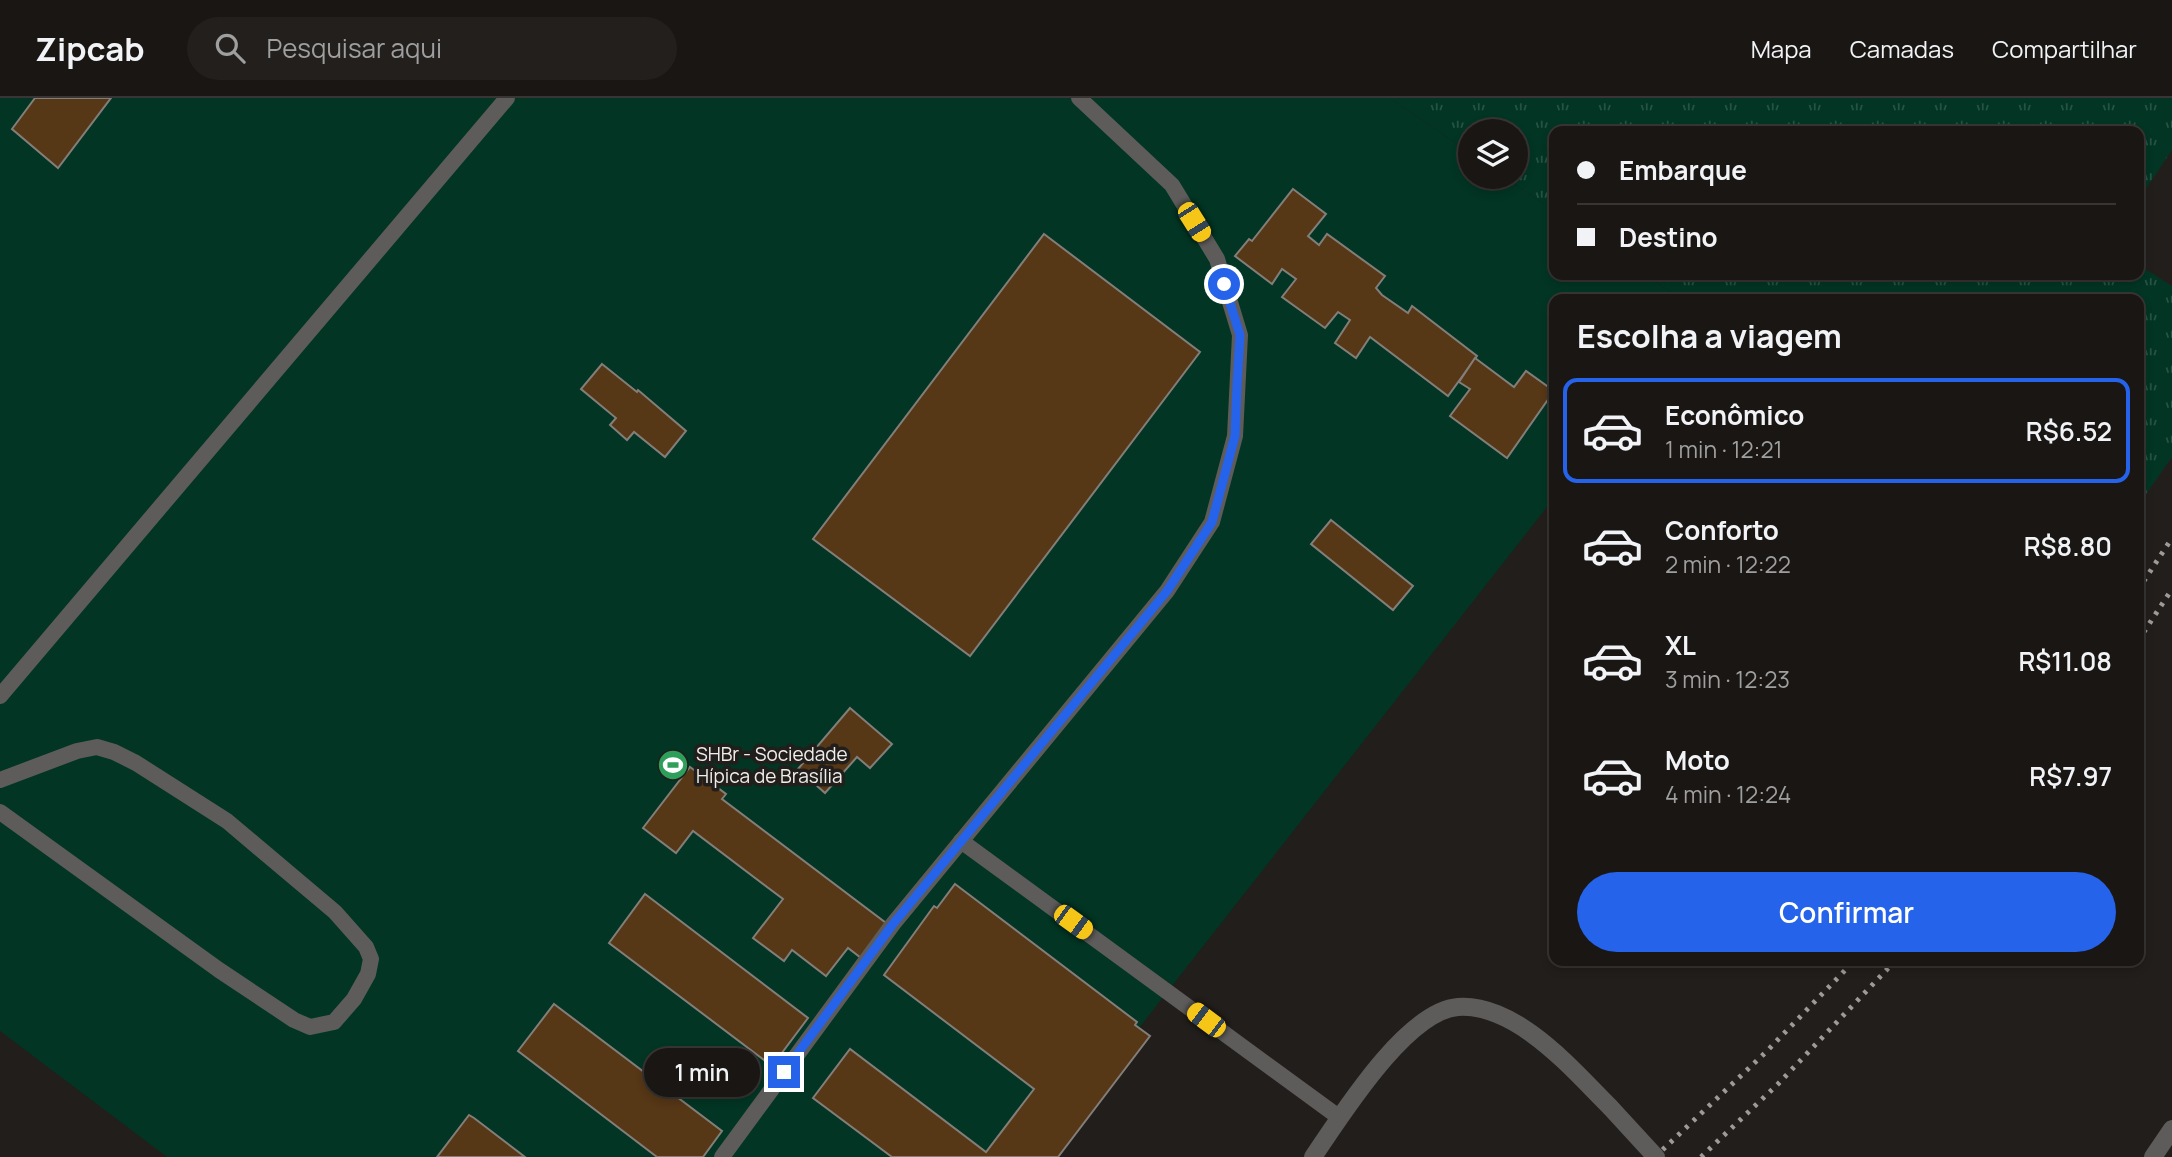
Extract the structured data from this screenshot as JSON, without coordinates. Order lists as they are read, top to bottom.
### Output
{
  "places": {
    "sports": ["SHBr - Sociedade Hípica de Brasília"]
  },
  "page": {
    "header": "Zipcab",
    "search": "Pesquisar aqui",
    "nav": ["Mapa", "Camadas", "Compartilhar"],
    "banner": ["Embarque", "Destino"],
    "heading": "Escolha a viagem",
    "list": [
      {
        "name": "Econômico",
        "note": "1 min · 12:21",
        "value": "R$6.52"
      },
      {
        "name": "Conforto",
        "note": "2 min · 12:22",
        "value": "R$8.80"
      },
      {
        "name": "XL",
        "note": "3 min · 12:23",
        "value": "R$11.08"
      },
      {
        "name": "Moto",
        "note": "4 min · 12:24",
        "value": "R$7.97"
      }
    ],
    "buttons": "Confirmar",
    "bubble": "1 min"
  }
}
